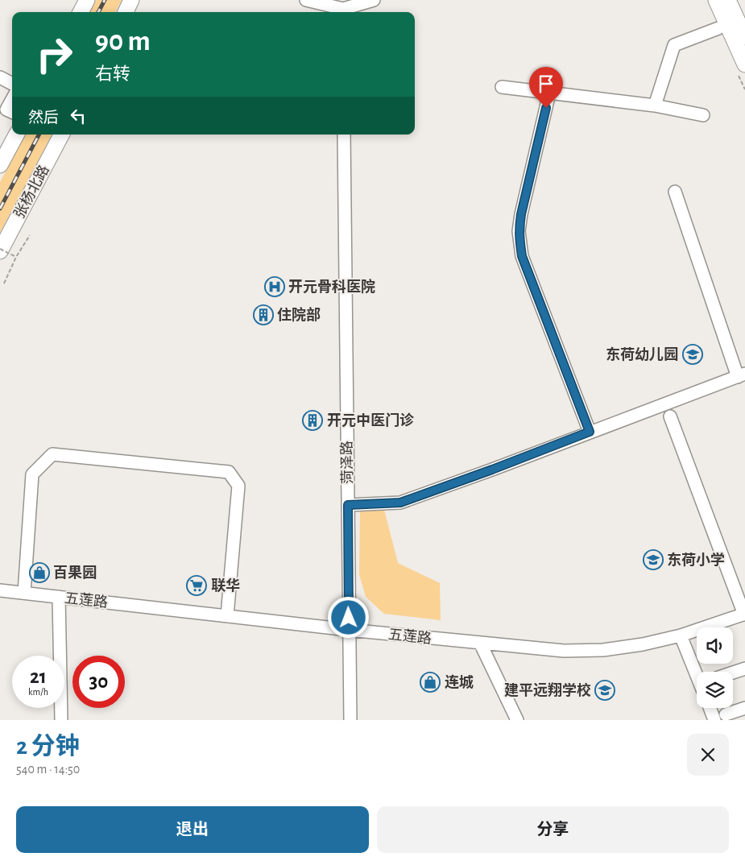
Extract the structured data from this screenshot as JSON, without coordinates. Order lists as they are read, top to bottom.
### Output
{
  "streets": {
    "main road": ["张杨北路"],
    "street": ["菏泽路", "五莲路"]
  },
  "crossings": [
    ["菏泽路", "五莲路"]
  ],
  "places": {
    "hospital": ["开元骨科医院"],
    "building": ["住院部", "开元中医门诊"],
    "school or university": ["东荷幼儿园", "东荷小学", "建平远翔学校"],
    "shop": ["百果园", "连城"],
    "supermarket": ["联华"]
  },
  "page": {
    "turn": ["90 m", "右转"],
    "then": "然后",
    "speed": "21 km/h",
    "limit": "30",
    "heading": ["2 分钟", "540 m · 14:50"],
    "buttons": ["退出", "分享"]
  }
}
